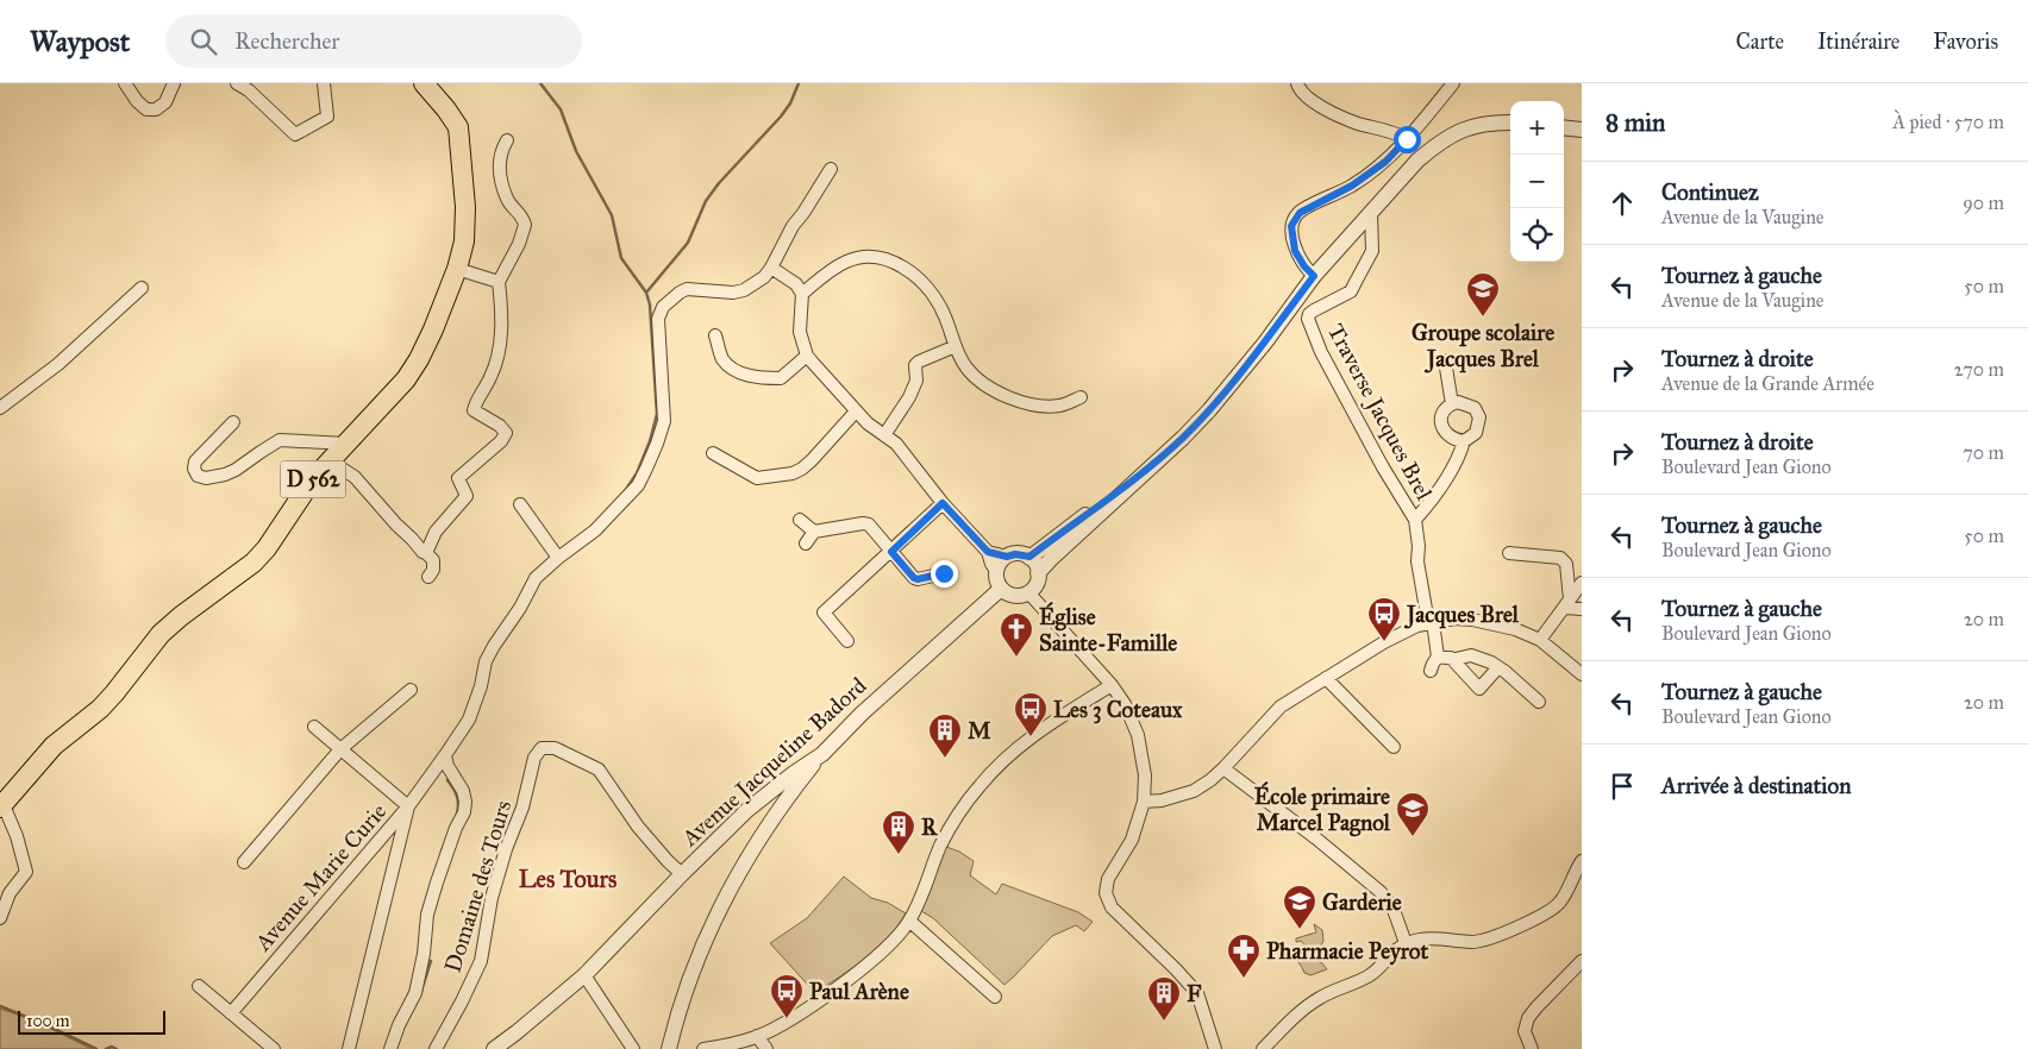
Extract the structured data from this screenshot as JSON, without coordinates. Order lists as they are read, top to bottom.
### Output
{
  "streets": {
    "main road": ["D 562"],
    "street": [
      "Traverse Jacques Brel",
      "Avenue Jacqueline Badord",
      "Avenue Marie Curie",
      "Domaine des Tours"
    ]
  },
  "crossings": [
    ["Avenue Jacqueline Badord", "Domaine des Tours"]
  ],
  "districts": ["Les Tours"],
  "places": {
    "school or university": ["Groupe scolaire Jacques Brel", "École primaire Marcel Pagnol", "Garderie"],
    "bus stop": ["Jacques Brel", "Les 3 Coteaux", "Paul Arène"],
    "church": ["Église Sainte-Famille"],
    "building": ["M", "R", "F"],
    "pharmacy": ["Pharmacie Peyrot"]
  },
  "scale_bar": "100 m",
  "page": {
    "header": "Waypost",
    "search": "Rechercher",
    "nav": ["Carte", "Itinéraire", "Favoris"],
    "heading": ["8 min", "À pied · 570 m"],
    "map_buttons": ["+", "−"],
    "list": [
      ["Continuez", "Avenue de la Vaugine", "90 m"],
      ["Tournez à gauche", "Avenue de la Vaugine", "50 m"],
      ["Tournez à droite", "Avenue de la Grande Armée", "270 m"],
      ["Tournez à droite", "Boulevard Jean Giono", "70 m"],
      ["Tournez à gauche", "Boulevard Jean Giono", "50 m"],
      ["Tournez à gauche", "Boulevard Jean Giono", "20 m"],
      ["Tournez à gauche", "Boulevard Jean Giono", "20 m"],
      "Arrivée à destination"
    ],
    "scale": "100 m"
  }
}
